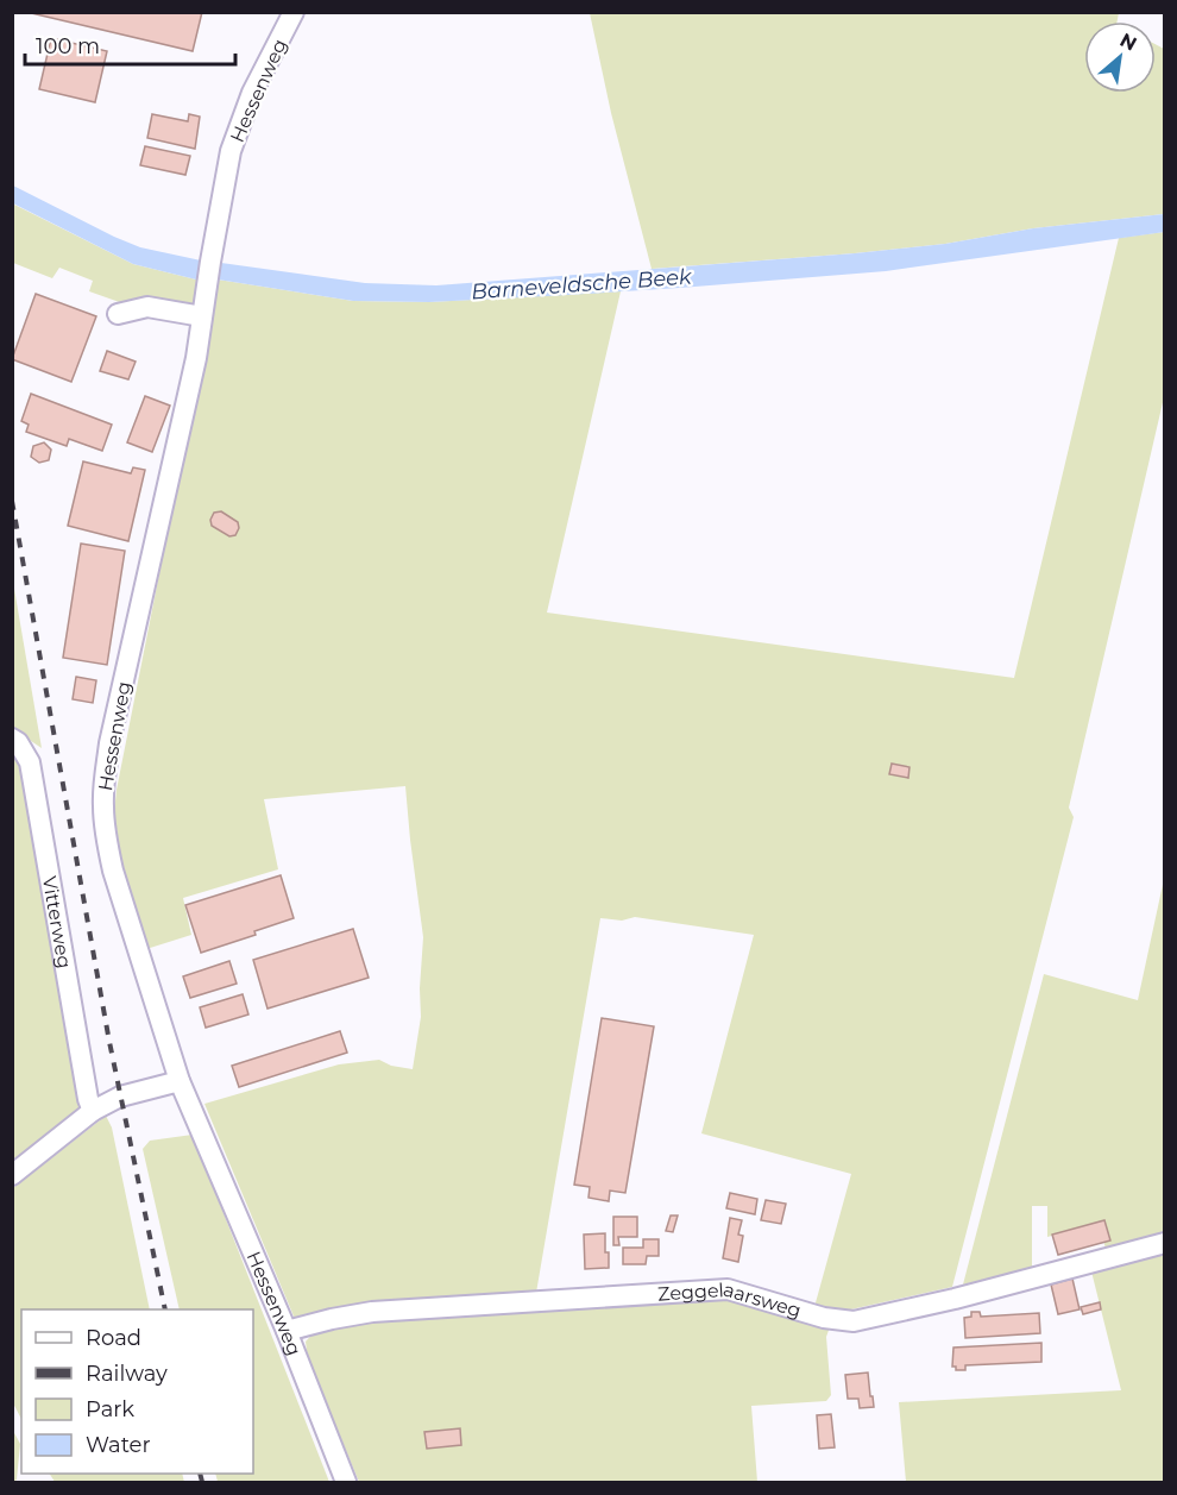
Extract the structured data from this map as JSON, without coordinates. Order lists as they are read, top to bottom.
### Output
{
  "streets": {
    "street": ["Hessenweg", "Vitterweg", "Zeggelaarsweg"]
  },
  "crossings": [
    ["Hessenweg", "Zeggelaarsweg"]
  ],
  "water": ["Barneveldsche Beek"],
  "legend": [
    "Road",
    "Railway",
    "Park",
    "Water"
  ],
  "scale_bar": "100 m",
  "north": "top right"
}
